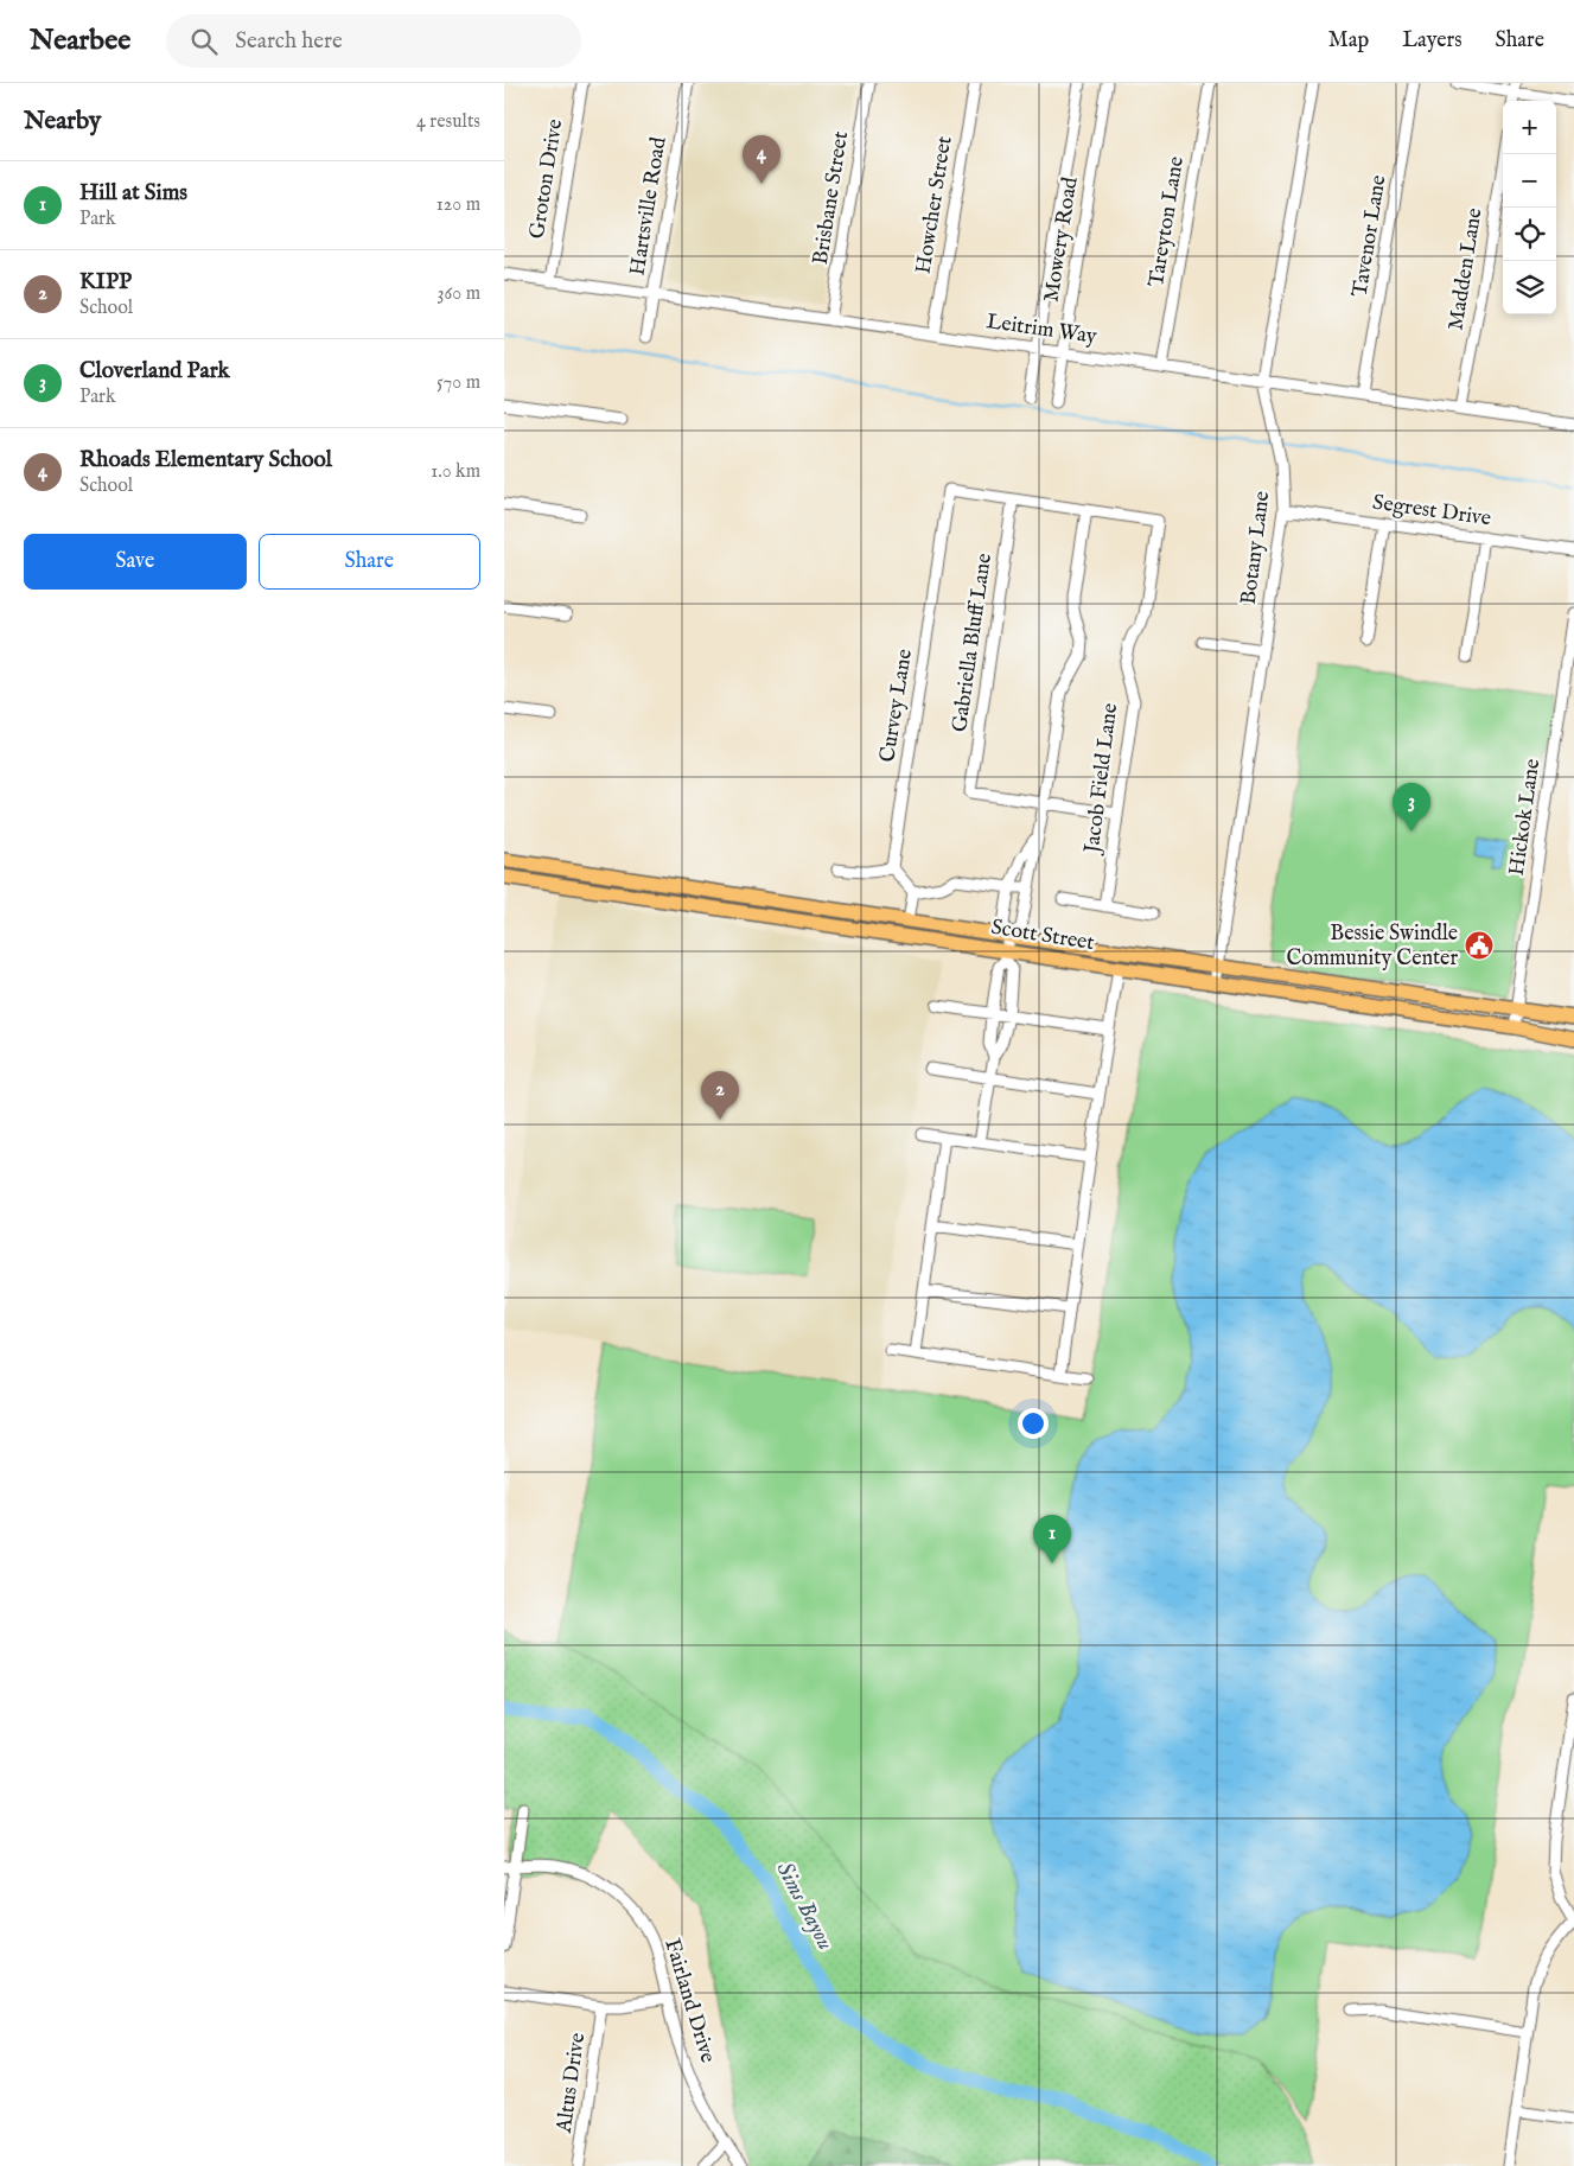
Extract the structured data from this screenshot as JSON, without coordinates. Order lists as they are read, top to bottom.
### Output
{
  "streets": {
    "main road": ["Scott Street"],
    "street": [
      "Groton Drive",
      "Brisbane Street",
      "Howcher Street",
      "Hartsville Road",
      "Tareyton Lane",
      "Tavenor Lane",
      "Mowery Road",
      "Madden Lane",
      "Leitrim Way",
      "Segrest Drive",
      "Botany Lane",
      "Gabriella Bluff Lane",
      "Curvey Lane",
      "Jacob Field Lane",
      "Hickok Lane",
      "Fairland Drive",
      "Altus Drive"
    ]
  },
  "crossings": [
    ["Groton Drive", "Leitrim Way"],
    ["Brisbane Street", "Leitrim Way"],
    ["Howcher Street", "Leitrim Way"],
    ["Hartsville Road", "Leitrim Way"],
    ["Tareyton Lane", "Leitrim Way"],
    ["Tavenor Lane", "Leitrim Way"],
    ["Mowery Road", "Leitrim Way"],
    ["Madden Lane", "Leitrim Way"],
    ["Leitrim Way", "Botany Lane"],
    ["Segrest Drive", "Botany Lane"],
    ["Botany Lane", "Scott Street"],
    ["Gabriella Bluff Lane", "Curvey Lane"],
    ["Hickok Lane", "Scott Street"]
  ],
  "water": ["Sims Bayou"],
  "places": {
    "public building": ["Bessie Swindle Community Center"]
  },
  "page": {
    "header": "Nearbee",
    "search": "Search here",
    "nav": ["Map", "Layers", "Share"],
    "heading": ["Nearby", "4 results"],
    "map_buttons": ["+", "−"],
    "pins": [
      "4",
      "3",
      "2",
      "1"
    ],
    "list": [
      {
        "mark": "1",
        "name": "Hill at Sims",
        "note": "Park",
        "value": "120 m"
      },
      {
        "mark": "2",
        "name": "KIPP",
        "note": "School",
        "value": "360 m"
      },
      {
        "mark": "3",
        "name": "Cloverland Park",
        "note": "Park",
        "value": "570 m"
      },
      {
        "mark": "4",
        "name": "Rhoads Elementary School",
        "note": "School",
        "value": "1.0 km"
      }
    ],
    "buttons": ["Save", "Share"]
  }
}
